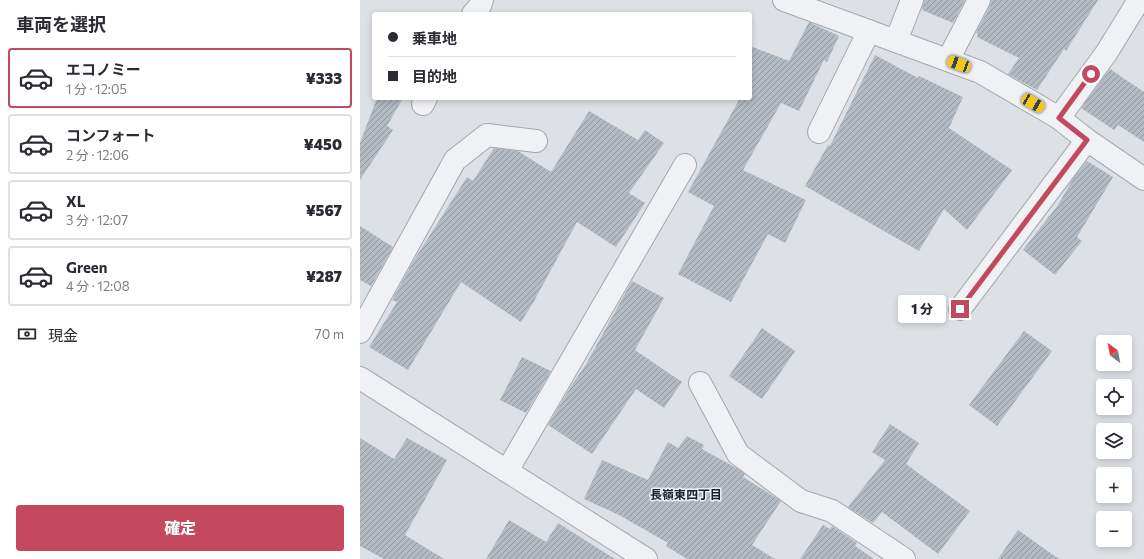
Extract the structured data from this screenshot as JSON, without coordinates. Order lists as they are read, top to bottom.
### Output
{
  "districts": ["長嶺東四丁目"],
  "north": "top left",
  "page": {
    "heading": "車両を選択",
    "banner": ["乗車地", "目的地"],
    "list": [
      {
        "name": "エコノミー",
        "note": "1 分 · 12:05",
        "value": "¥333"
      },
      {
        "name": "コンフォート",
        "note": "2 分 · 12:06",
        "value": "¥450"
      },
      {
        "name": "XL",
        "note": "3 分 · 12:07",
        "value": "¥567"
      },
      {
        "name": "Green",
        "note": "4 分 · 12:08",
        "value": "¥287"
      }
    ],
    "bubble": "1 分",
    "pay": ["現金", "70 m"],
    "map_buttons": ["+", "−"],
    "buttons": "確定"
  }
}
